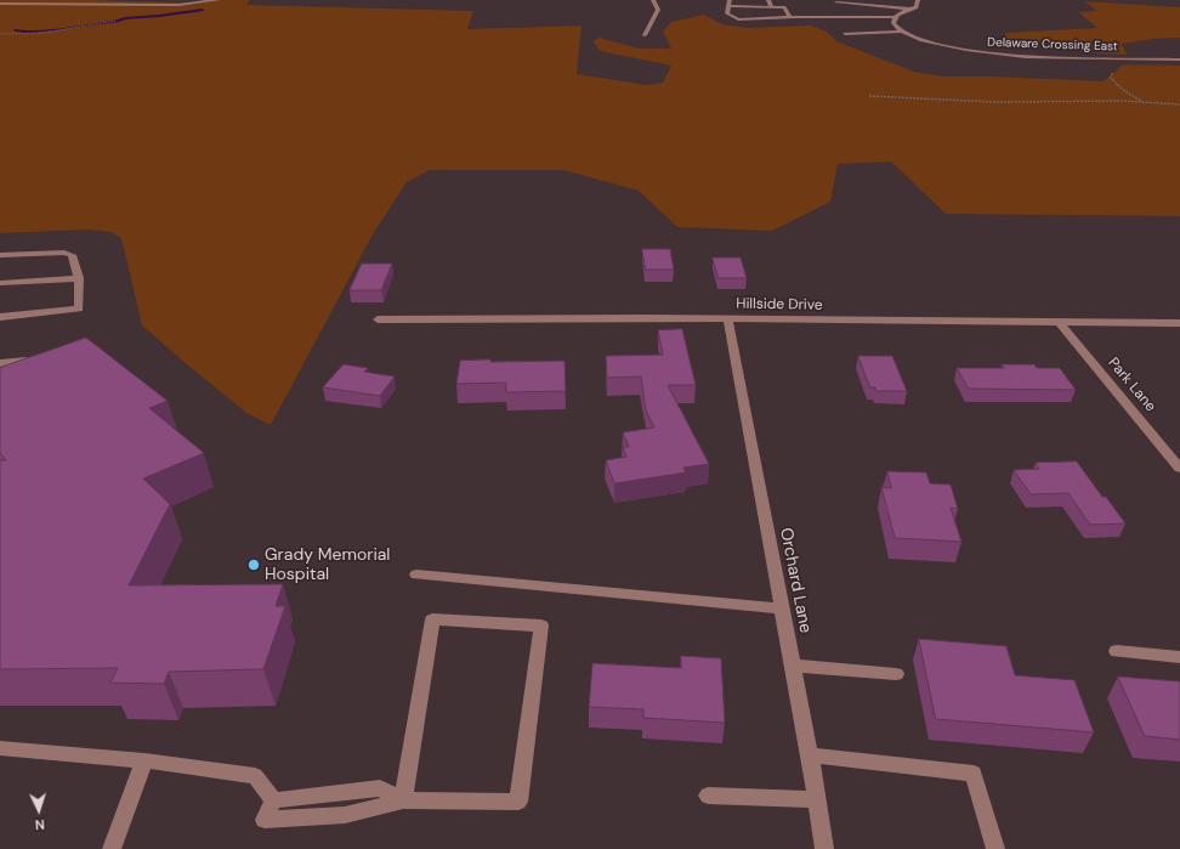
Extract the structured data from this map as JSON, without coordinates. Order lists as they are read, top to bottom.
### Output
{
  "streets": {
    "street": [
      "Delaware Crossing East",
      "Hillside Drive",
      "Park Lane",
      "Orchard Lane"
    ]
  },
  "crossings": [
    ["Hillside Drive", "Park Lane"],
    ["Hillside Drive", "Orchard Lane"]
  ],
  "places": ["Grady Memorial Hospital"],
  "north": "bottom"
}
